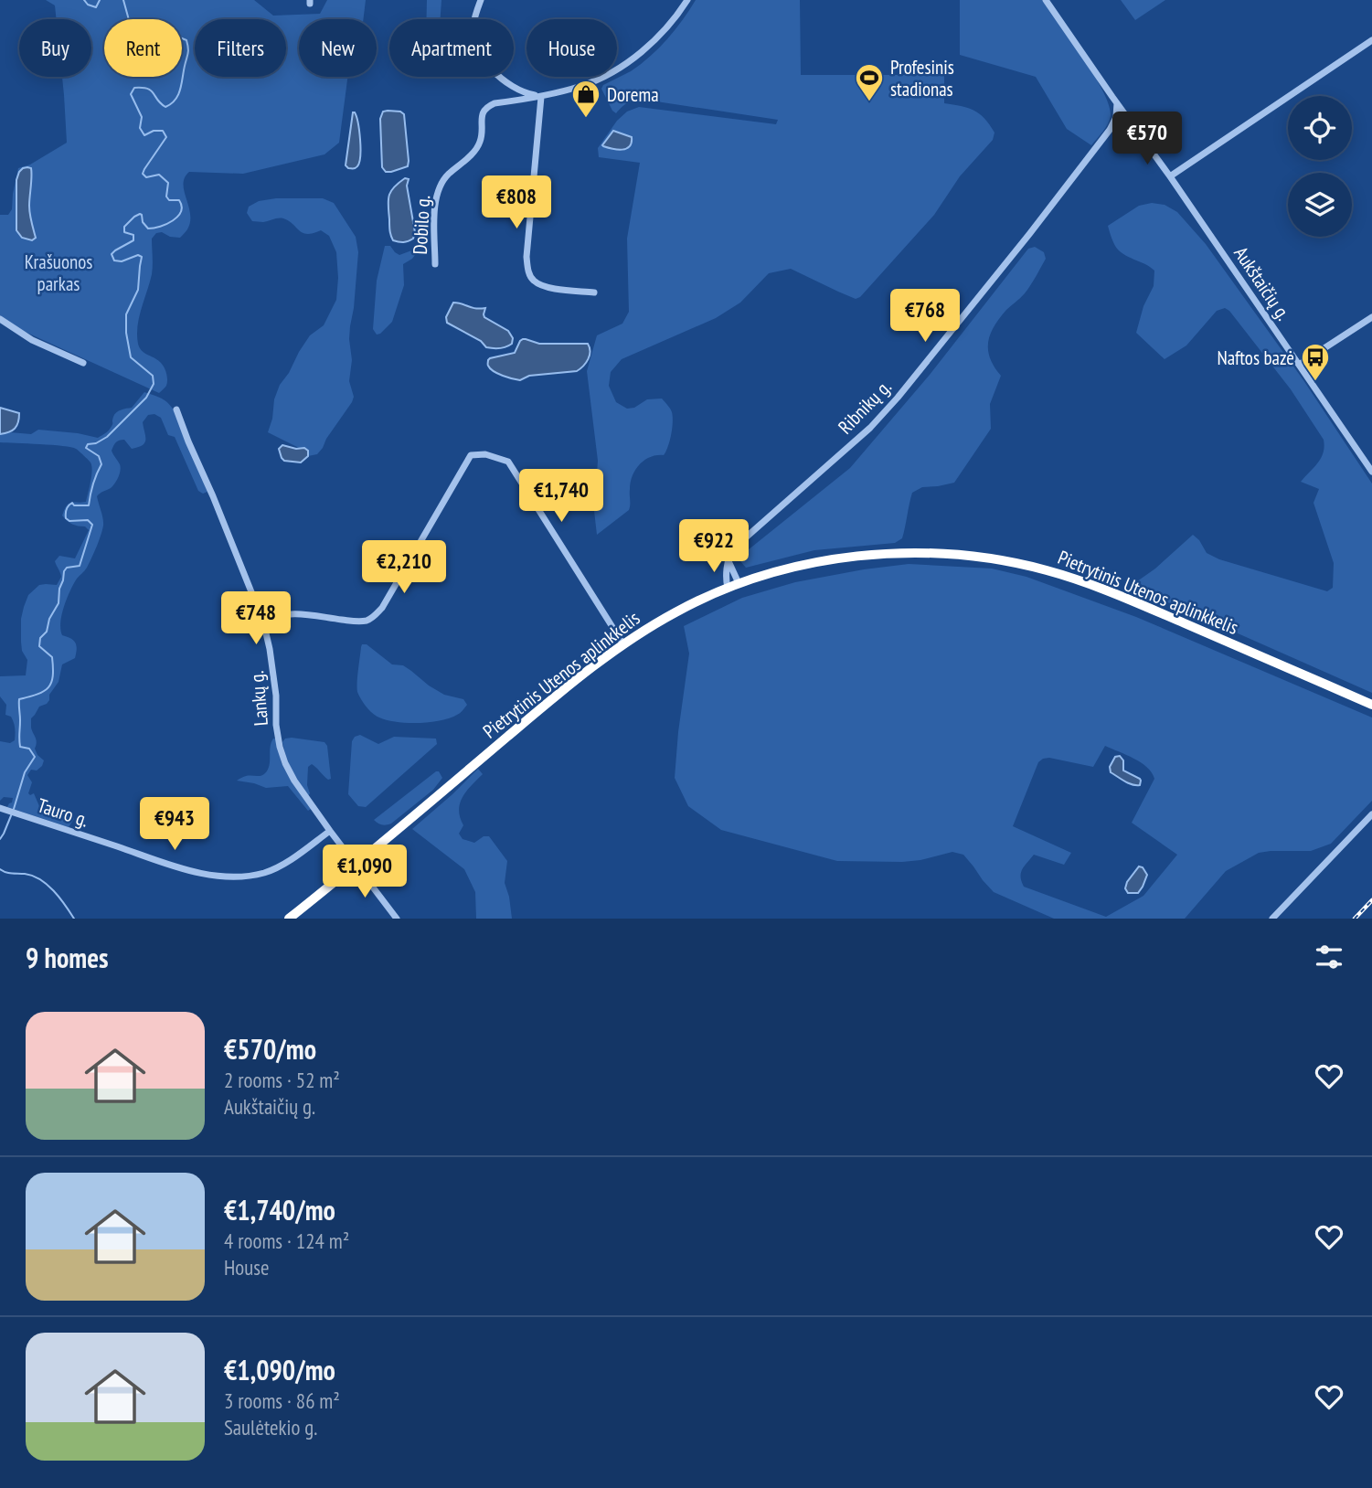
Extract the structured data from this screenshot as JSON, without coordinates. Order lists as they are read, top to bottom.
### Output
{
  "streets": {
    "highway": ["Pietrytinis Utenos aplinkkelis"],
    "street": [
      "Dobilo g.",
      "Aukštaičių g.",
      "Ribnikų g.",
      "Lankų g.",
      "Tauro g."
    ]
  },
  "crossings": [
    ["Aukštaičių g.", "Ribnikų g."],
    ["Pietrytinis Utenos aplinkkelis", "Lankų g."],
    ["Lankų g.", "Tauro g."]
  ],
  "parks": ["Krašuonos parkas"],
  "places": {
    "sports": ["Profesinis stadionas"],
    "shop": ["Dorema"],
    "bus stop": ["Naftos bazė"]
  },
  "page": {
    "chip": [
      "Buy",
      "Rent",
      "Filters",
      "New",
      "Apartment",
      "House"
    ],
    "price": [
      "€570",
      "€808",
      "€768",
      "€1,740",
      "€922",
      "€2,210",
      "€748",
      "€943",
      "€1,090"
    ],
    "heading": "9 homes",
    "list": [
      {
        "name": "€570/mo",
        "note": "2 rooms · 52 m² · Aukštaičių g."
      },
      {
        "name": "€1,740/mo",
        "note": "4 rooms · 124 m² · House"
      },
      {
        "name": "€1,090/mo",
        "note": "3 rooms · 86 m² · Saulėtekio g."
      }
    ]
  }
}
